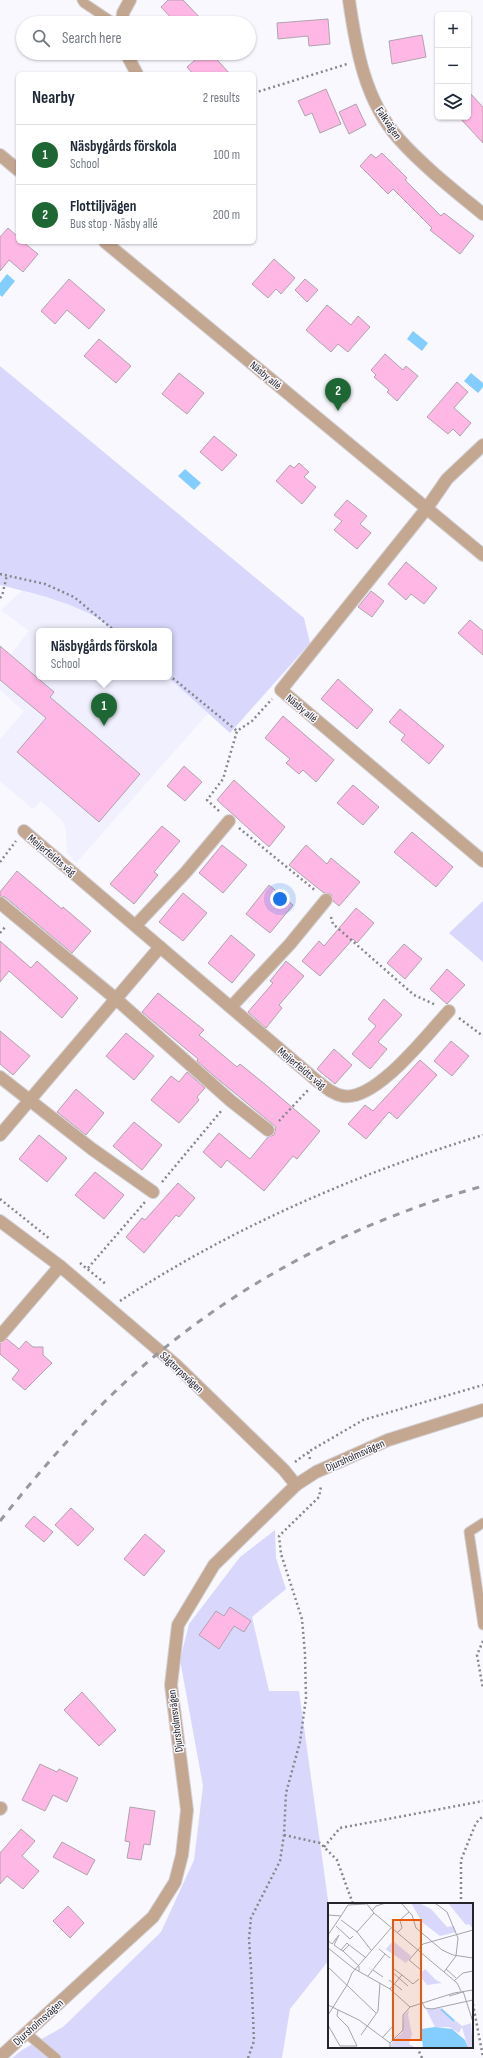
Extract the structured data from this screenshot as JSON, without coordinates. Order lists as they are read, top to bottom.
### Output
{
  "streets": {
    "street": [
      "Falkvägen",
      "Näsby allé",
      "Meijerfeldts väg",
      "Sågtorpsvägen",
      "Djursholmsvägen"
    ]
  },
  "crossings": [
    ["Sågtorpsvägen", "Djursholmsvägen"]
  ],
  "page": {
    "map_buttons": ["+", "−"],
    "search": "Search here",
    "heading": ["Nearby", "2 results"],
    "list": [
      {
        "mark": "1",
        "name": "Näsbygårds förskola",
        "note": "School",
        "value": "100 m"
      },
      {
        "mark": "2",
        "name": "Flottiljvägen",
        "note": "Bus stop · Näsby allé",
        "value": "200 m"
      }
    ],
    "pins": ["2", "1"],
    "popup": ["Näsbygårds förskola", "School"]
  }
}
